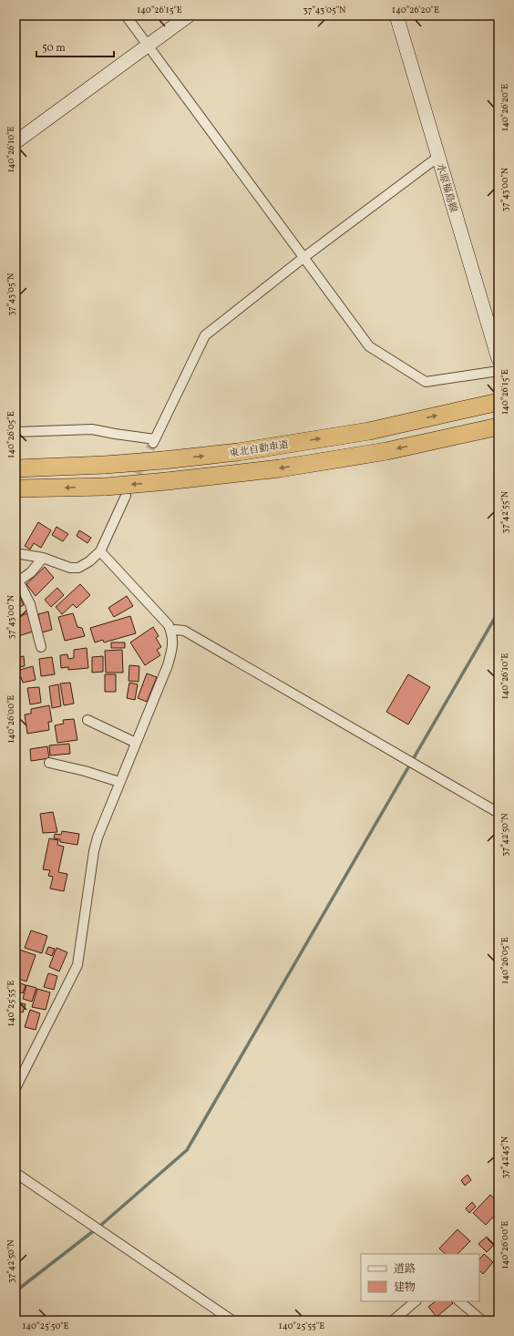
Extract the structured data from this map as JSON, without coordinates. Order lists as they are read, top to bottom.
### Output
{
  "streets": {
    "highway": ["東北自動車道"],
    "main road": ["水原福島線"]
  },
  "legend": ["道路", "建物"],
  "scale_bar": "50 m",
  "coordinates": [
    "140°26'15\"E",
    "37°43'05\"N",
    "140°26'20\"E",
    "140°26'10\"E",
    "37°43'00\"N",
    "140°26'05\"E",
    "37°42'55\"N",
    "140°26'00\"E",
    "37°42'50\"N",
    "140°25'55\"E",
    "37°42'45\"N",
    "140°25'50\"E"
  ]
}
